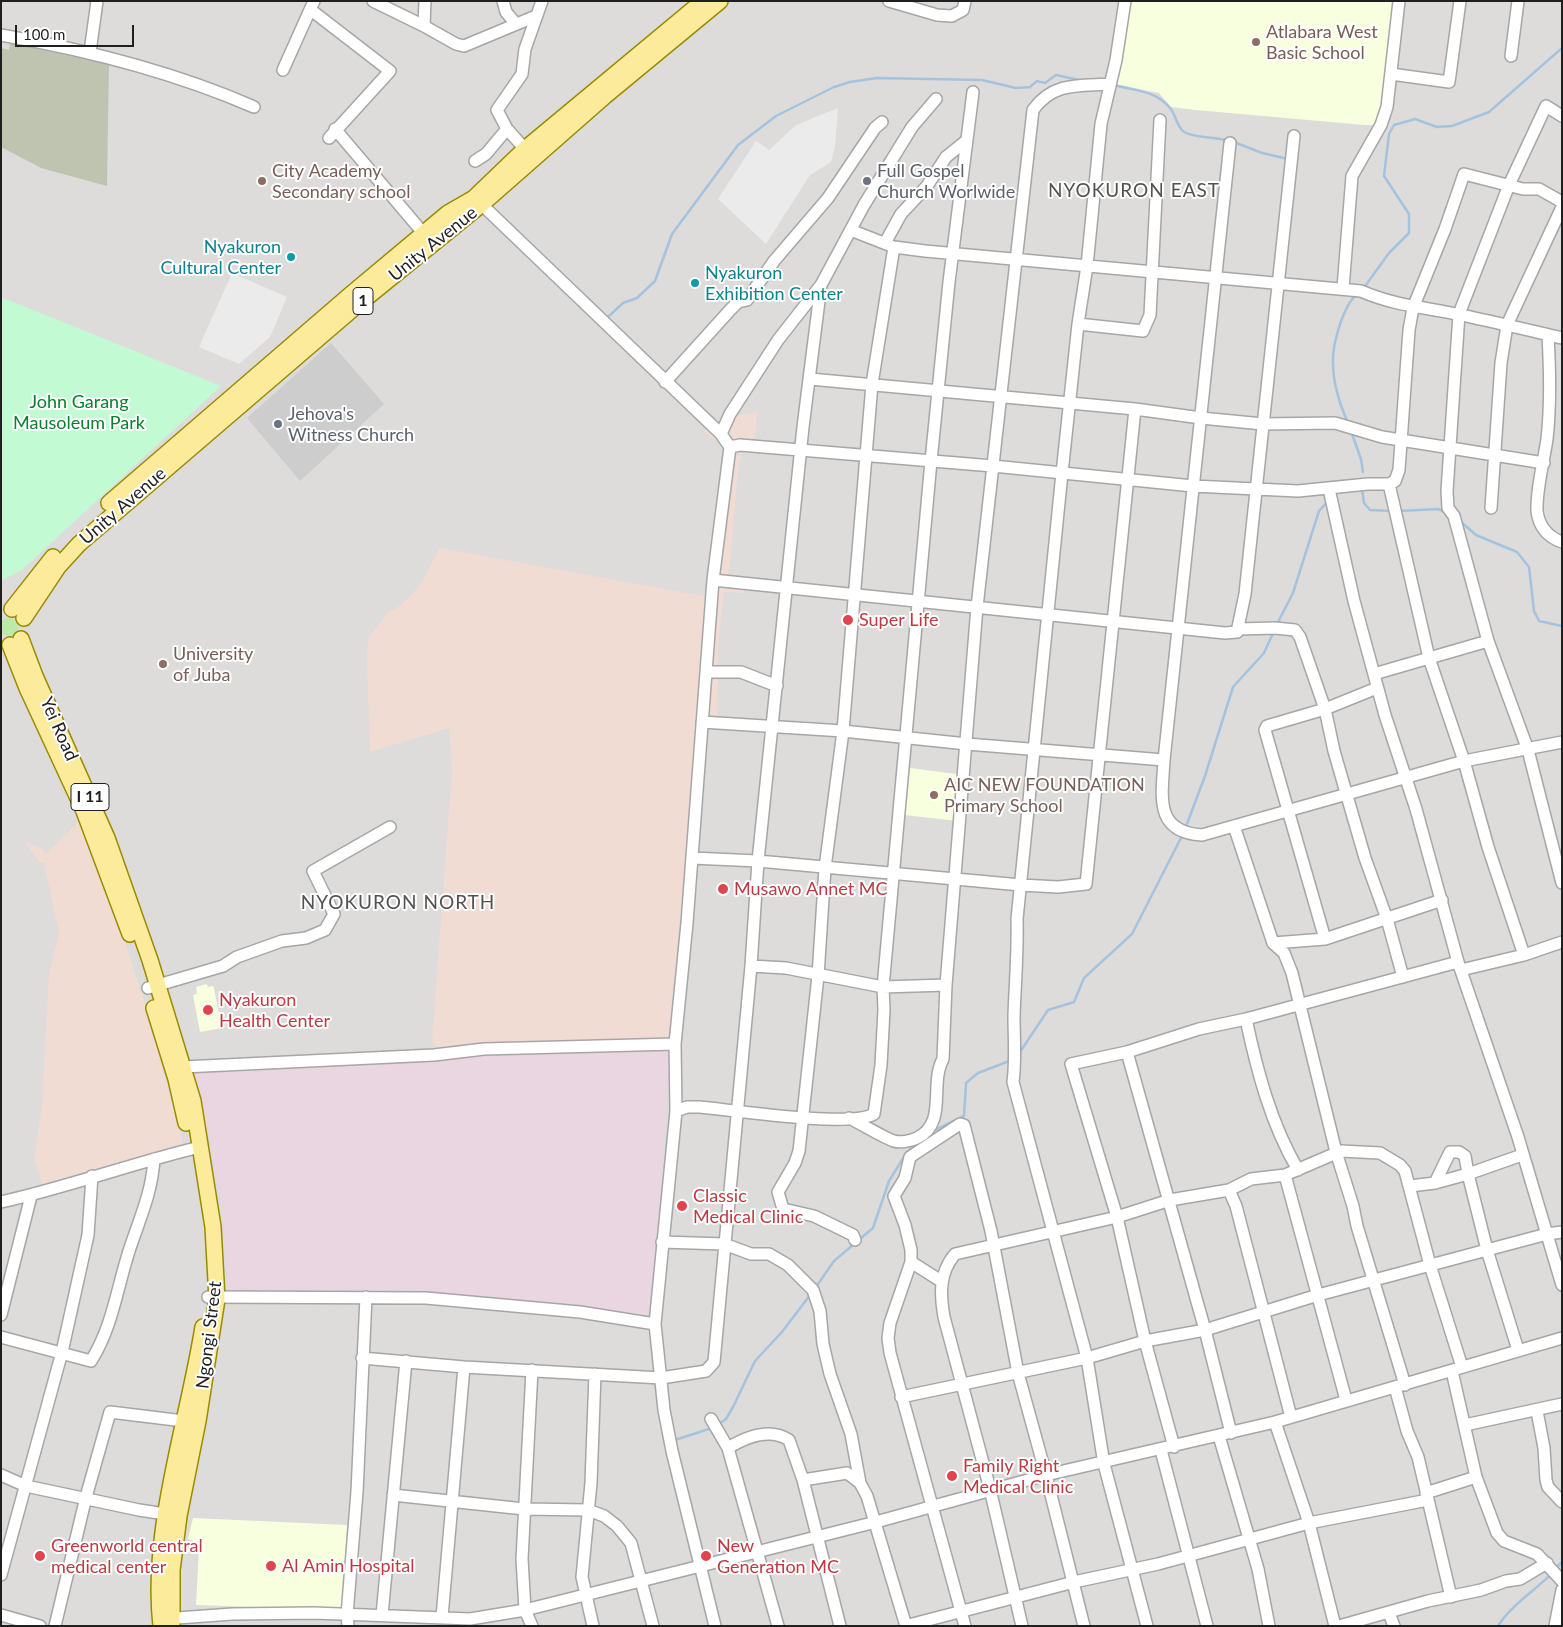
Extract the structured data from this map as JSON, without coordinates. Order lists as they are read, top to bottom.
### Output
{
  "streets": {
    "main road": [
      "Unity Avenue",
      "1",
      "Yei Road",
      "I 11",
      "Ngongi Street"
    ]
  },
  "crossings": [
    ["Unity Avenue", "1"],
    ["1", "Yei Road"],
    ["Yei Road", "Ngongi Street"]
  ],
  "districts": ["NYOKURON EAST", "NYOKURON NORTH"],
  "parks": ["John Garang Mausoleum Park"],
  "places": [
    "Atlabara West Basic School",
    "City Academy Secondary school",
    "Full Gospel Church Worlwide",
    "Nyakuron Cultural Center",
    "Nyakuron Exhibition Center",
    "Jehova's Witness Church",
    "Super Life",
    "University of Juba",
    "AIC NEW FOUNDATION Primary School",
    "Musawo Annet MC",
    "Nyakuron Health Center",
    "Classic Medical Clinic",
    "Family Right Medical Clinic",
    "Greenworld central medical center",
    "New Generation MC",
    "Al Amin Hospital"
  ],
  "scale_bar": "100 m"
}
